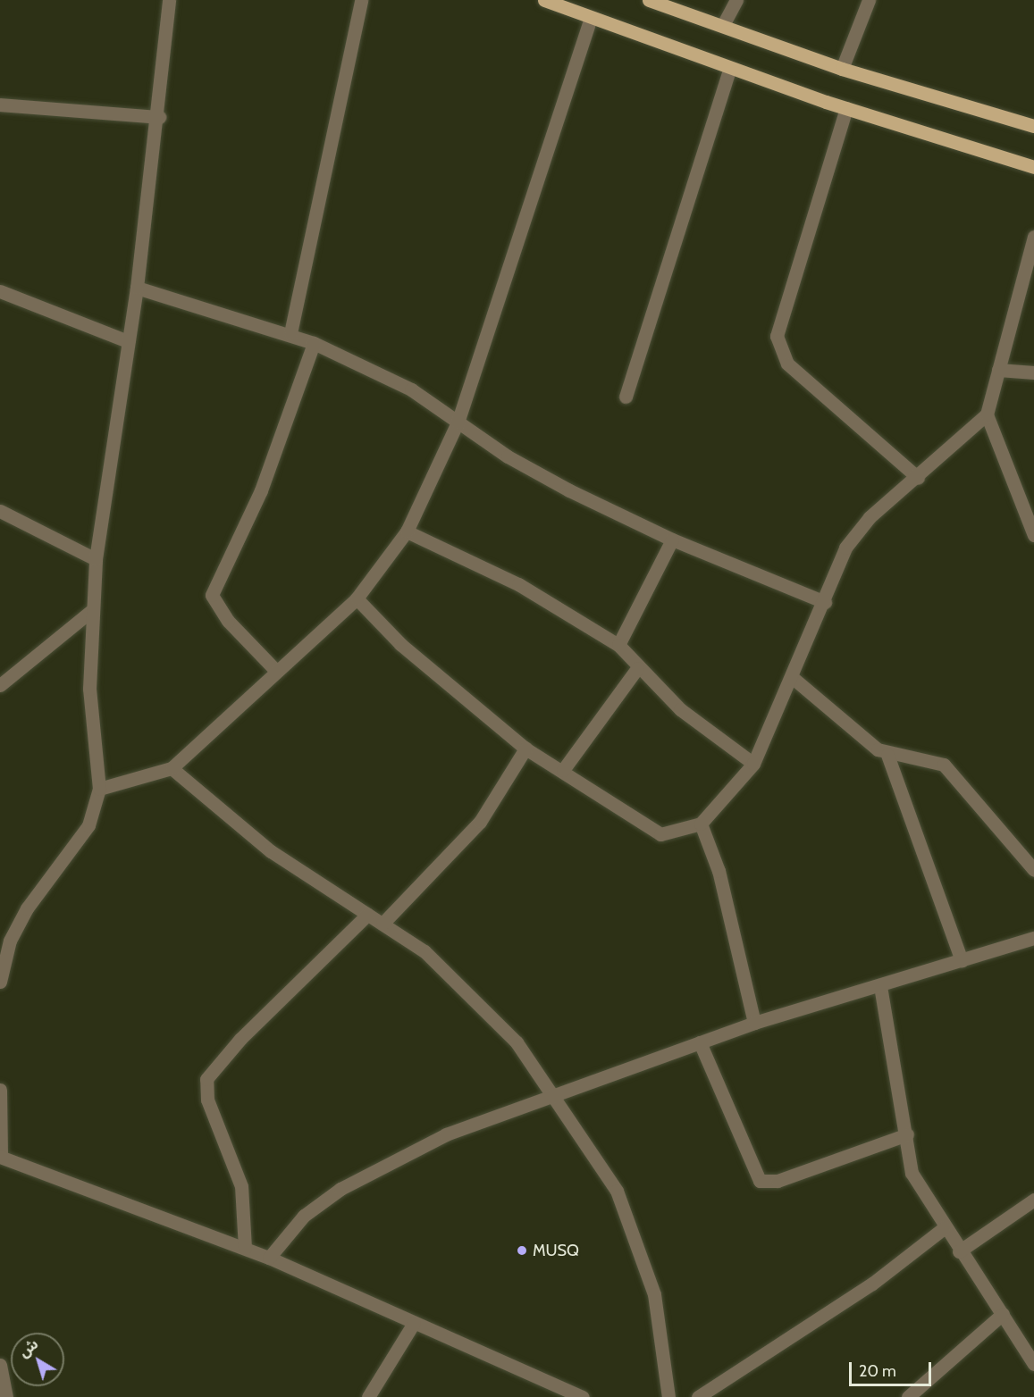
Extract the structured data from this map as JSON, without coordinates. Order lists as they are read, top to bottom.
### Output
{
  "places": ["MUSQ"],
  "scale_bar": "20 m",
  "north": "top left"
}
